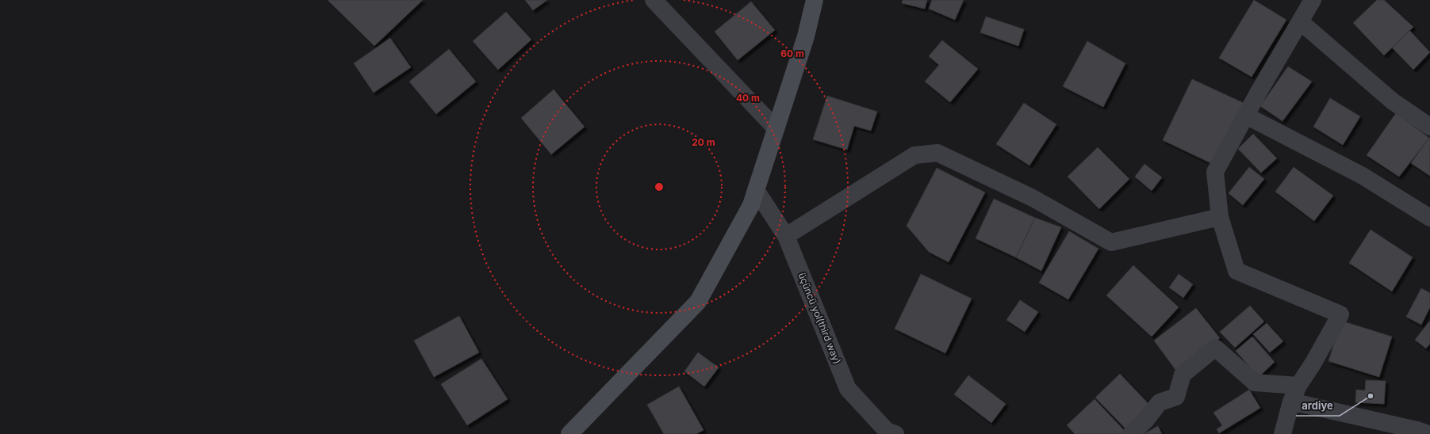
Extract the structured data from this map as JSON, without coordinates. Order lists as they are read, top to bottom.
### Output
{
  "streets": {
    "street": ["üçüncü yol(third way)"]
  },
  "places": ["ardiye"],
  "rings": ["60 m", "40 m", "20 m"]
}
